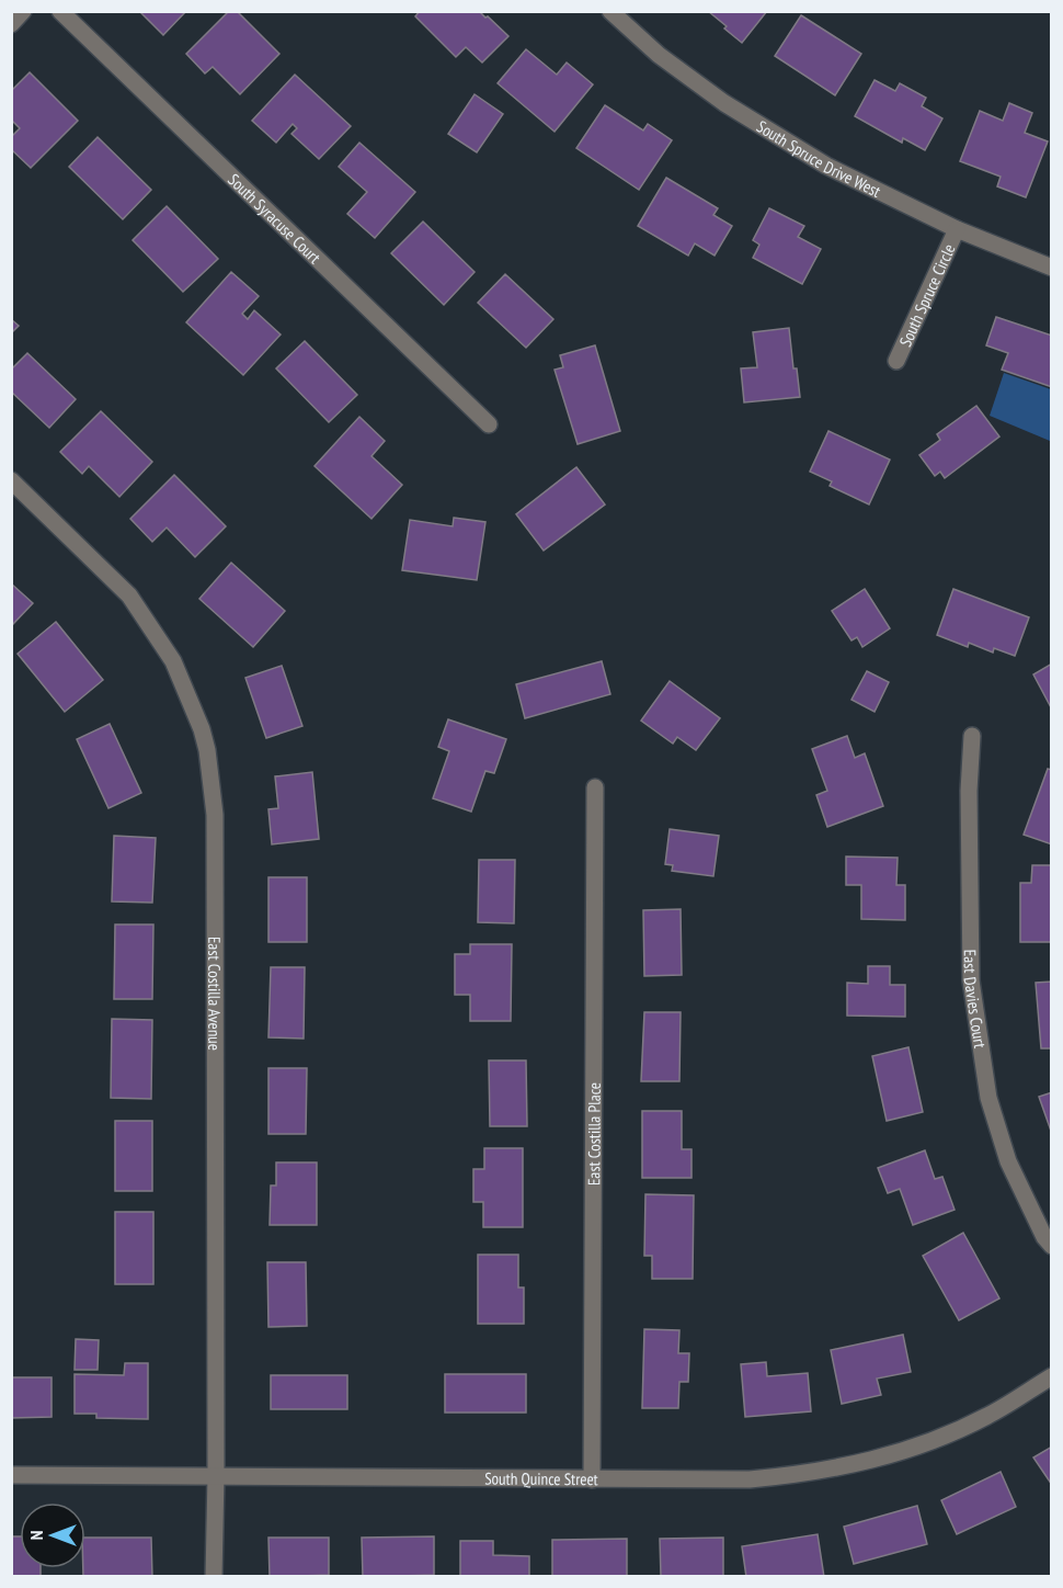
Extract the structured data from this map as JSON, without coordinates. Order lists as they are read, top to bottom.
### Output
{
  "streets": {
    "street": [
      "South Spruce Drive West",
      "South Syracuse Court",
      "South Spruce Circle",
      "East Costilla Avenue",
      "East Davies Court",
      "East Costilla Place",
      "South Quince Street"
    ]
  },
  "crossings": [
    ["South Spruce Drive West", "South Spruce Circle"],
    ["East Costilla Avenue", "South Quince Street"],
    ["East Costilla Place", "South Quince Street"]
  ],
  "north": "left"
}
